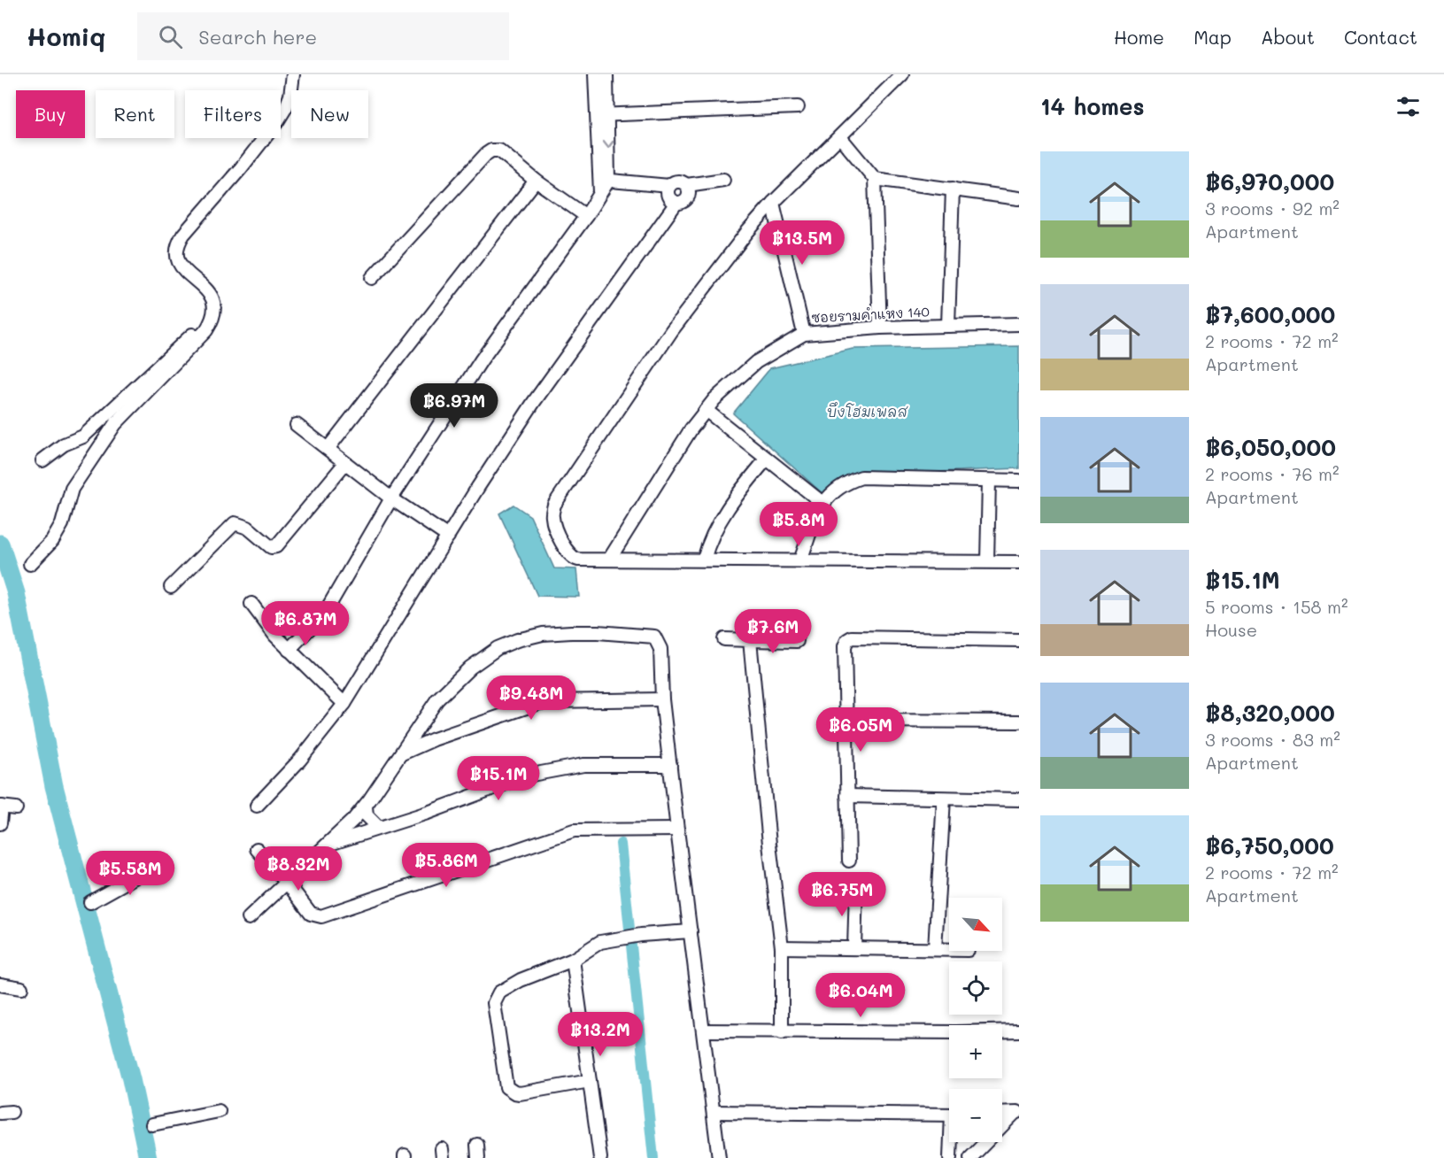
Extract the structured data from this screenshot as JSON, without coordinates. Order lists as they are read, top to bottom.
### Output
{
  "streets": {
    "street": ["ซอยรามคำแหง 140"]
  },
  "water": ["บึงโฮมเพลส"],
  "north": "bottom right",
  "page": {
    "header": "Homiq",
    "search": "Search here",
    "nav": [
      "Home",
      "Map",
      "About",
      "Contact"
    ],
    "heading": "14 homes",
    "chip": [
      "Buy",
      "Rent",
      "Filters",
      "New"
    ],
    "list": [
      {
        "name": "฿6,970,000",
        "note": "3 rooms · 92 m² · Apartment"
      },
      {
        "name": "฿7,600,000",
        "note": "2 rooms · 72 m² · Apartment"
      },
      {
        "name": "฿6,050,000",
        "note": "2 rooms · 76 m² · Apartment"
      },
      {
        "name": "฿15.1M",
        "note": "5 rooms · 158 m² · House"
      },
      {
        "name": "฿8,320,000",
        "note": "3 rooms · 83 m² · Apartment"
      },
      {
        "name": "฿6,750,000",
        "note": "2 rooms · 72 m² · Apartment"
      }
    ],
    "price": [
      "฿13.5M",
      "฿6.97M",
      "฿5.8M",
      "฿6.87M",
      "฿7.6M",
      "฿9.48M",
      "฿6.05M",
      "฿15.1M",
      "฿5.86M",
      "฿8.32M",
      "฿5.58M",
      "฿6.75M",
      "฿6.04M",
      "฿13.2M"
    ],
    "map_buttons": ["+", "−"]
  }
}
